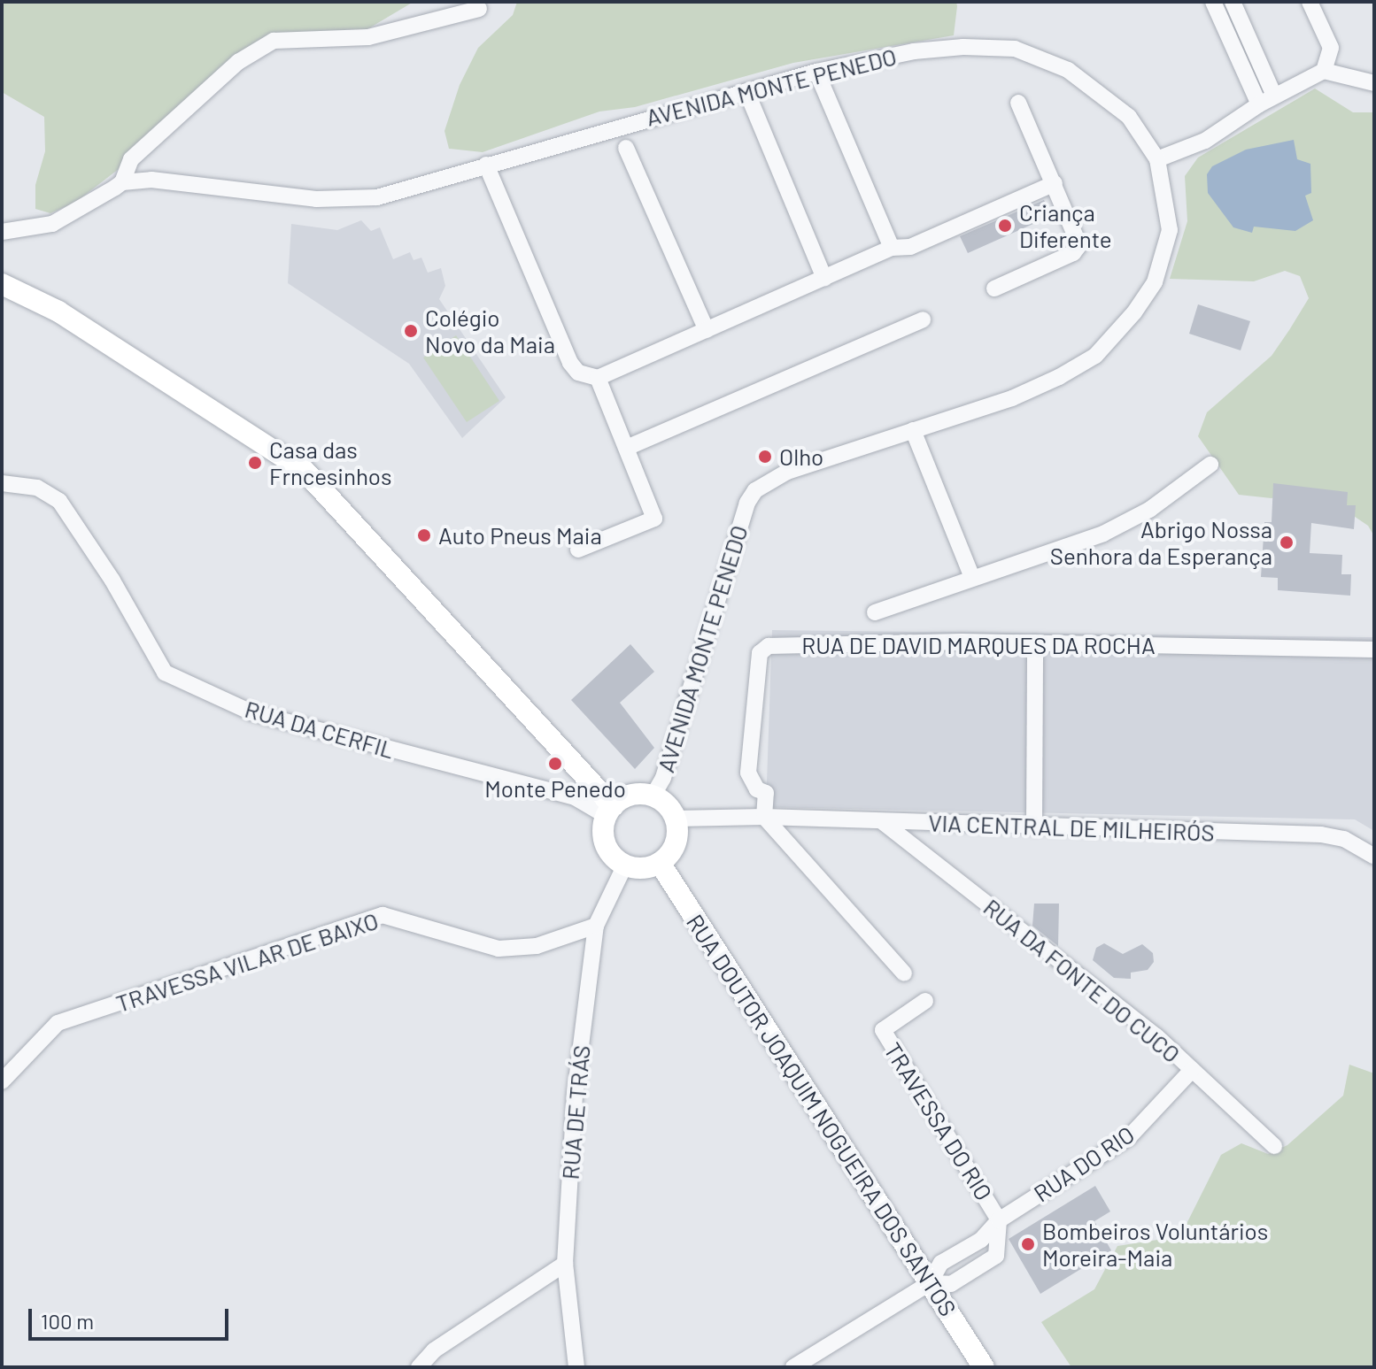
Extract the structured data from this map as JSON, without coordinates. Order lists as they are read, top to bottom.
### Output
{
  "streets": {
    "main road": ["RUA DOUTOR JOAQUIM NOGUEIRA DOS SANTOS"],
    "street": [
      "AVENIDA MONTE PENEDO",
      "RUA DE DAVID MARQUES DA ROCHA",
      "RUA DA CERFIL",
      "VIA CENTRAL DE MILHEIRÓS",
      "TRAVESSA VILAR DE BAIXO",
      "RUA DA FONTE DO CUCO",
      "RUA DE TRÁS",
      "TRAVESSA DO RIO",
      "RUA DO RIO"
    ]
  },
  "crossings": [
    ["AVENIDA MONTE PENEDO", "RUA DA CERFIL"],
    ["AVENIDA MONTE PENEDO", "VIA CENTRAL DE MILHEIRÓS"],
    ["AVENIDA MONTE PENEDO", "RUA DE TRÁS"],
    ["AVENIDA MONTE PENEDO", "RUA DOUTOR JOAQUIM NOGUEIRA DOS SANTOS"],
    ["RUA DE DAVID MARQUES DA ROCHA", "VIA CENTRAL DE MILHEIRÓS"],
    ["RUA DA CERFIL", "VIA CENTRAL DE MILHEIRÓS"],
    ["RUA DA CERFIL", "RUA DE TRÁS"],
    ["RUA DA CERFIL", "RUA DOUTOR JOAQUIM NOGUEIRA DOS SANTOS"],
    ["VIA CENTRAL DE MILHEIRÓS", "RUA DA FONTE DO CUCO"],
    ["VIA CENTRAL DE MILHEIRÓS", "RUA DE TRÁS"],
    ["VIA CENTRAL DE MILHEIRÓS", "RUA DOUTOR JOAQUIM NOGUEIRA DOS SANTOS"],
    ["TRAVESSA VILAR DE BAIXO", "RUA DE TRÁS"],
    ["RUA DA FONTE DO CUCO", "RUA DO RIO"],
    ["RUA DE TRÁS", "RUA DOUTOR JOAQUIM NOGUEIRA DOS SANTOS"],
    ["RUA DOUTOR JOAQUIM NOGUEIRA DOS SANTOS", "RUA DO RIO"],
    ["TRAVESSA DO RIO", "RUA DO RIO"]
  ],
  "places": [
    "Criança Diferente",
    "Colégio Novo da Maia",
    "Olho",
    "Casa das Frncesinhos",
    "Auto Pneus Maia",
    "Abrigo Nossa Senhora da Esperança",
    "Monte Penedo",
    "Bombeiros Voluntários Moreira-Maia"
  ],
  "scale_bar": "100 m"
}
